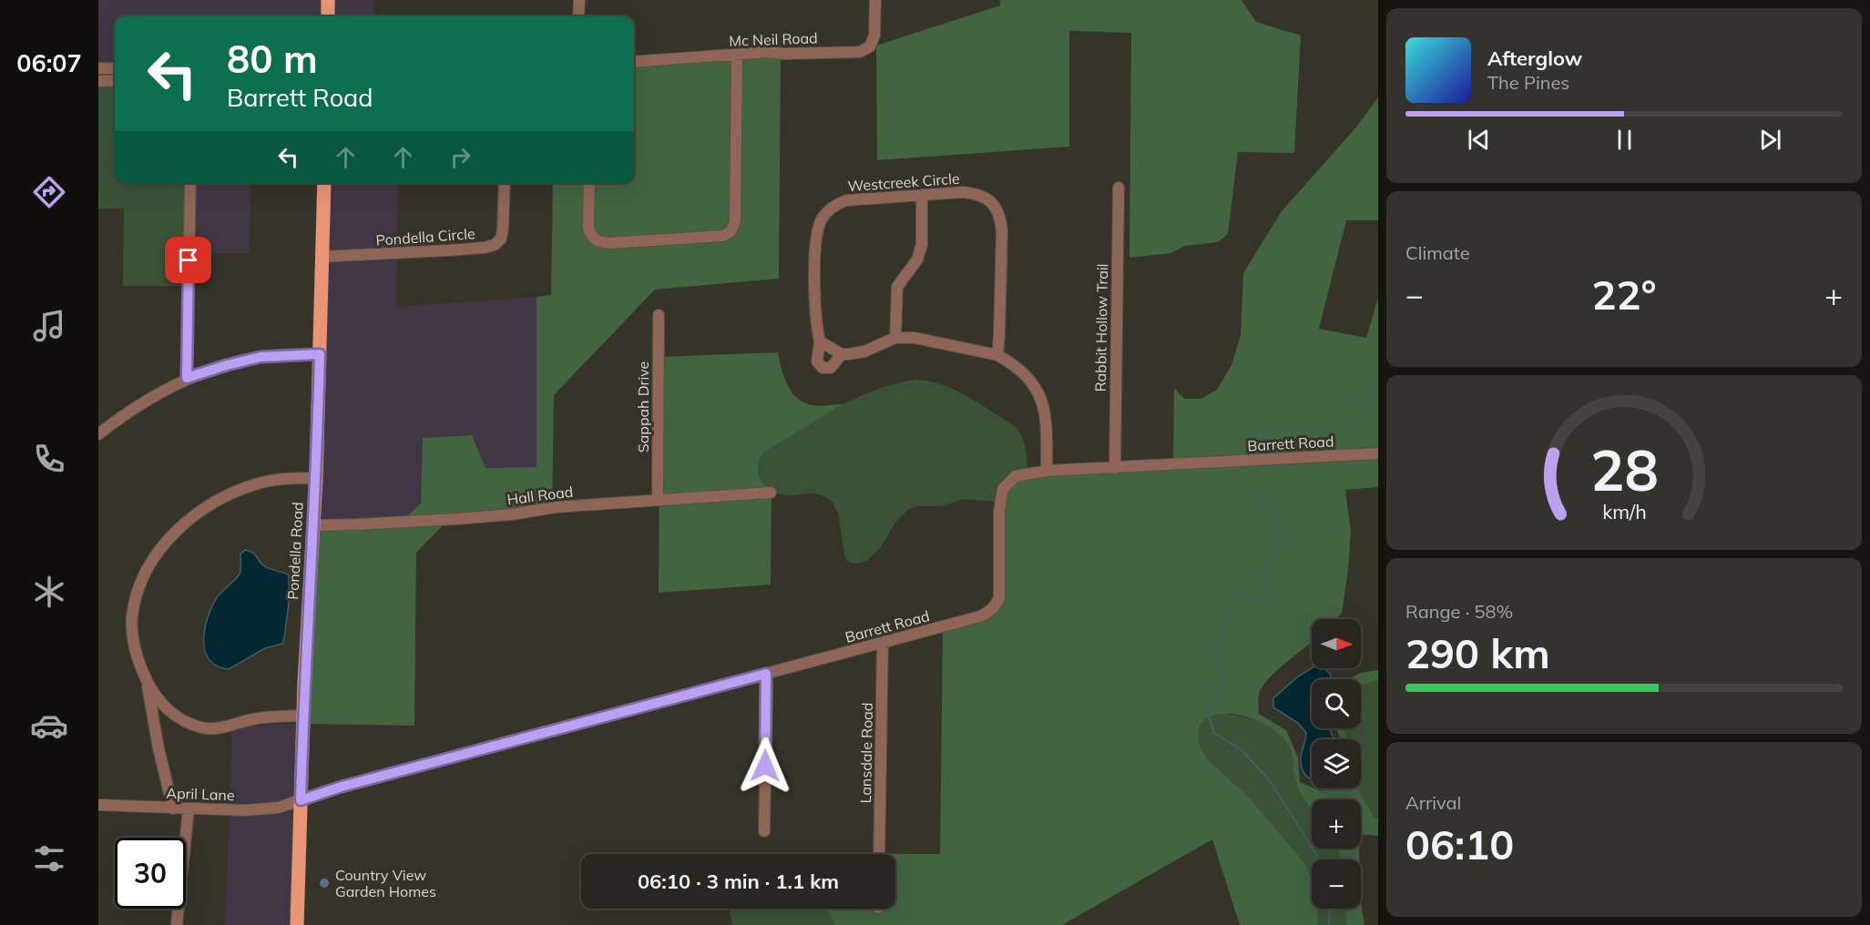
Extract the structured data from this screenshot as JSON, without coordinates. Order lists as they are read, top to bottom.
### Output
{
  "streets": {
    "main road": ["Pondella Road"],
    "street": [
      "Mc Neil Road",
      "Westcreek Circle",
      "Pondella Circle",
      "Rabbit Hollow Trail",
      "Sappah Drive",
      "Barrett Road",
      "Hall Road",
      "Lansdale Road",
      "April Lane"
    ]
  },
  "crossings": [
    ["Westcreek Circle", "Barrett Road"],
    ["Pondella Circle", "Pondella Road"],
    ["Rabbit Hollow Trail", "Barrett Road"],
    ["Sappah Drive", "Hall Road"],
    ["Barrett Road", "Pondella Road"],
    ["Barrett Road", "Lansdale Road"],
    ["Barrett Road", "April Lane"],
    ["Hall Road", "Pondella Road"],
    ["Pondella Road", "April Lane"]
  ],
  "places": ["Country View Garden Homes"],
  "north": "right",
  "page": {
    "tabs": "06:07",
    "turn": ["80 m", "Barrett Road"],
    "song": ["Afterglow", "The Pines"],
    "tile": [
      "Climate",
      ["Range · 58%", "290 km"],
      ["Arrival", "06:10"]
    ],
    "heat": ["−", "22°", "+"],
    "map_buttons": ["+", "−"],
    "limit": "30",
    "trip": "06:10 · 3 min · 1.1 km",
    "gauge": ["28", "km/h"]
  }
}
